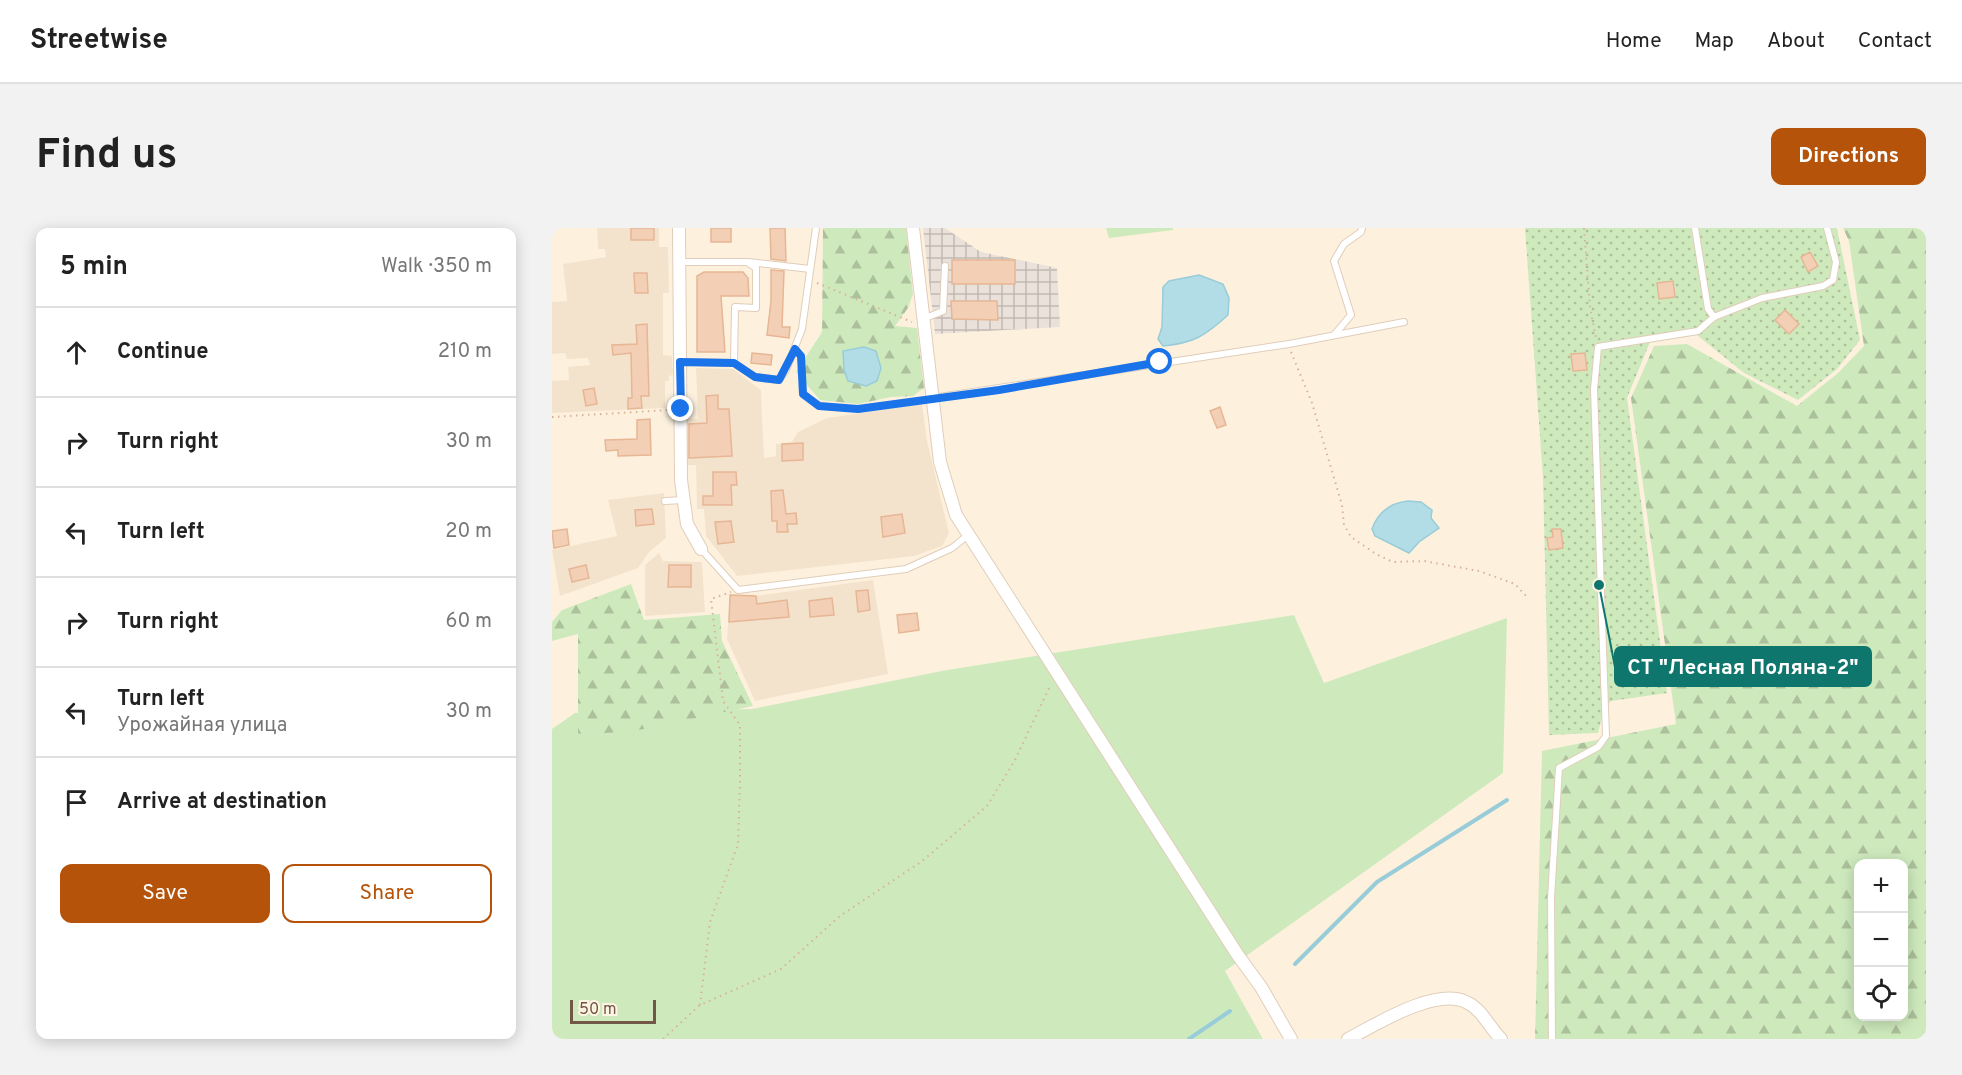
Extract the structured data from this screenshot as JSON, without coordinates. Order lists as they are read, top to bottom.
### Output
{
  "places": ["СТ \"Лесная Поляна-2\""],
  "scale_bar": "50 m",
  "page": {
    "header": "Streetwise",
    "nav": [
      "Home",
      "Map",
      "About",
      "Contact"
    ],
    "buttons": [
      "Directions",
      ["Save", "Share"]
    ],
    "title": "Find us",
    "heading": ["5 min", "Walk · 350 m"],
    "list": [
      ["Continue", "210 m"],
      ["Turn right", "30 m"],
      ["Turn left", "20 m"],
      ["Turn right", "60 m"],
      ["Turn left", "Урожайная улица", "30 m"],
      "Arrive at destination"
    ],
    "map_buttons": ["+", "−"],
    "scale": "50 m"
  }
}
